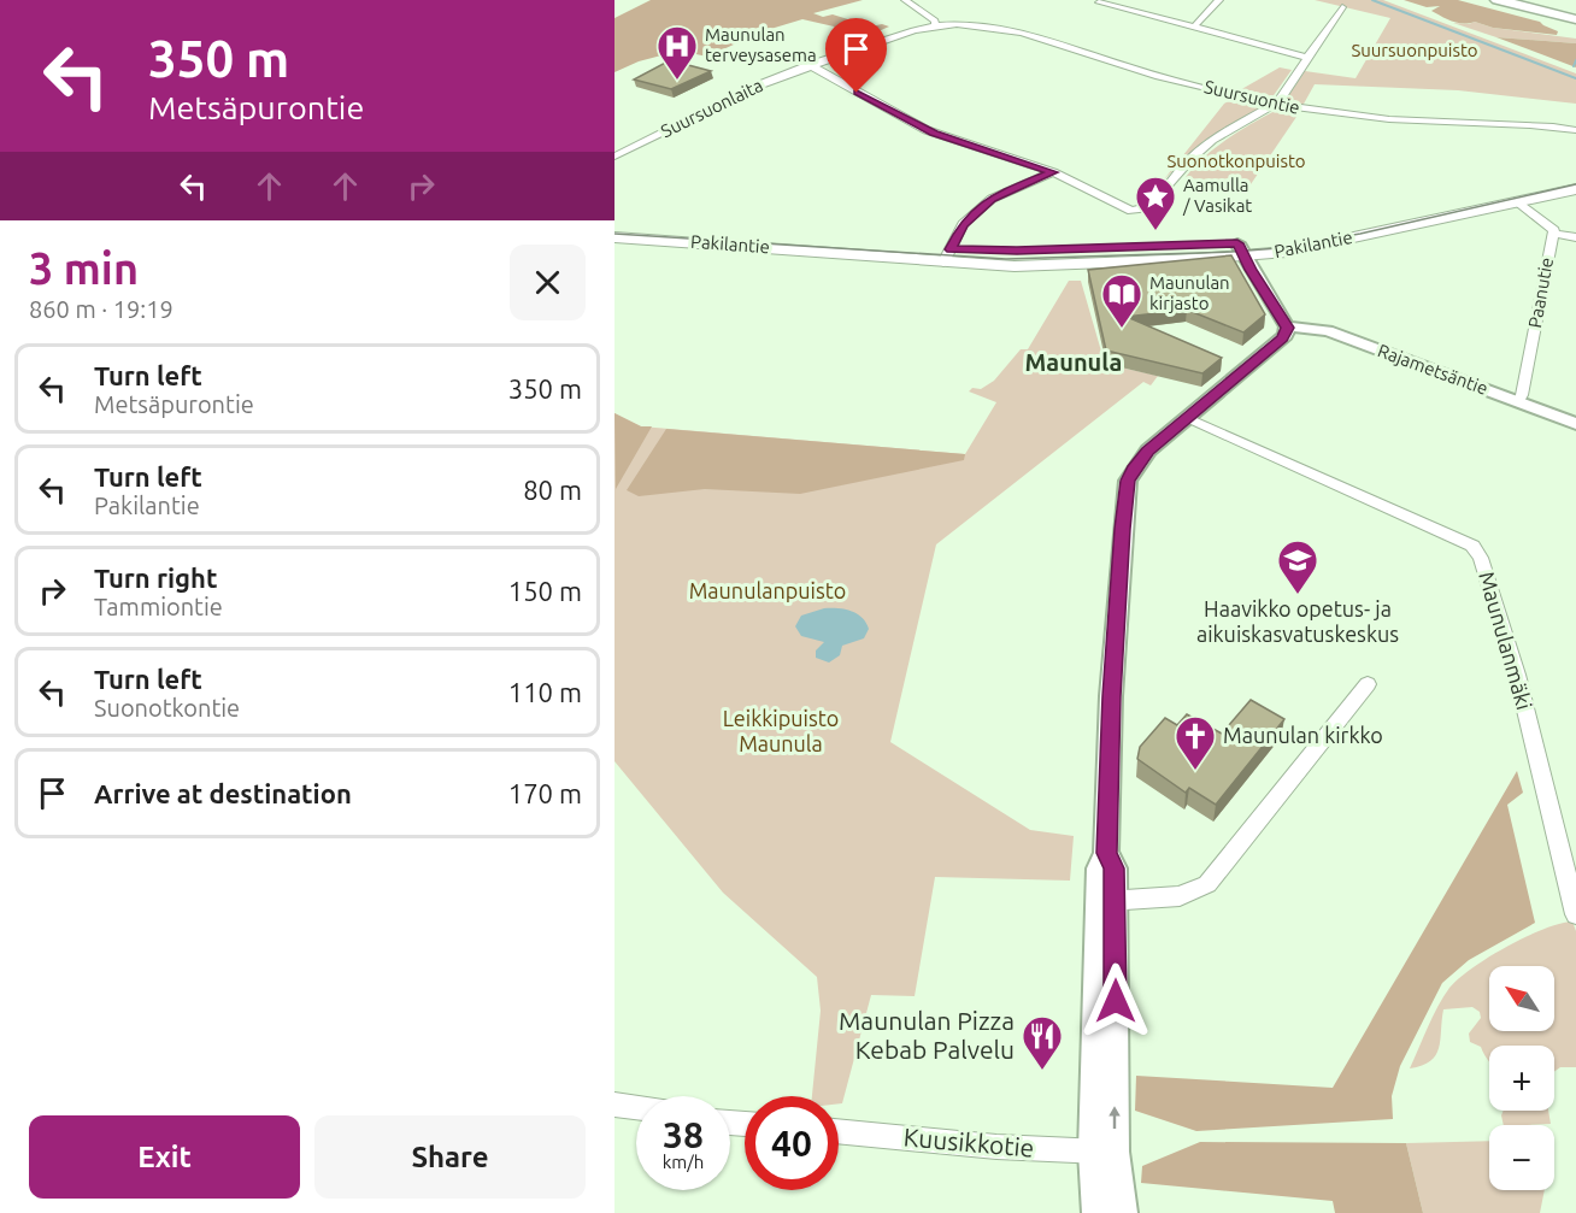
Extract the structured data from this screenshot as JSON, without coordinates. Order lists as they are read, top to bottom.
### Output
{
  "streets": {
    "main road": ["Pakilantie"],
    "street": [
      "Suursuontie",
      "Suursuonlaita",
      "Paanutie",
      "Rajametsäntie",
      "Maunulanmäki",
      "Kuusikkotie"
    ]
  },
  "crossings": [
    ["Suursuontie", "Suursuonlaita"],
    ["Pakilantie", "Paanutie"],
    ["Paanutie", "Rajametsäntie"]
  ],
  "districts": ["Maunula"],
  "parks": [
    "Suursuonpuisto",
    "Suonotkonpuisto",
    "Maunulanpuisto",
    "Leikkipuisto Maunula"
  ],
  "places": {
    "hospital": ["Maunulan terveysasema"],
    "place": ["Aamulla / Vasikat"],
    "library": ["Maunulan kirjasto"],
    "school or university": ["Haavikko opetus- ja aikuiskasvatuskeskus"],
    "church": ["Maunulan kirkko"],
    "restaurant": ["Maunulan Pizza Kebab Palvelu"]
  },
  "north": "top left",
  "page": {
    "turn": ["350 m", "Metsäpurontie"],
    "heading": ["3 min", "860 m · 19:19"],
    "list": [
      {
        "name": "Turn left",
        "note": "Metsäpurontie",
        "value": "350 m"
      },
      {
        "name": "Turn left",
        "note": "Pakilantie",
        "value": "80 m"
      },
      {
        "name": "Turn right",
        "note": "Tammiontie",
        "value": "150 m"
      },
      {
        "name": "Turn left",
        "note": "Suonotkontie",
        "value": "110 m"
      },
      {
        "name": "Arrive at destination",
        "value": "170 m"
      }
    ],
    "map_buttons": ["+", "−"],
    "speed": "38 km/h",
    "limit": "40",
    "buttons": ["Exit", "Share"]
  }
}
